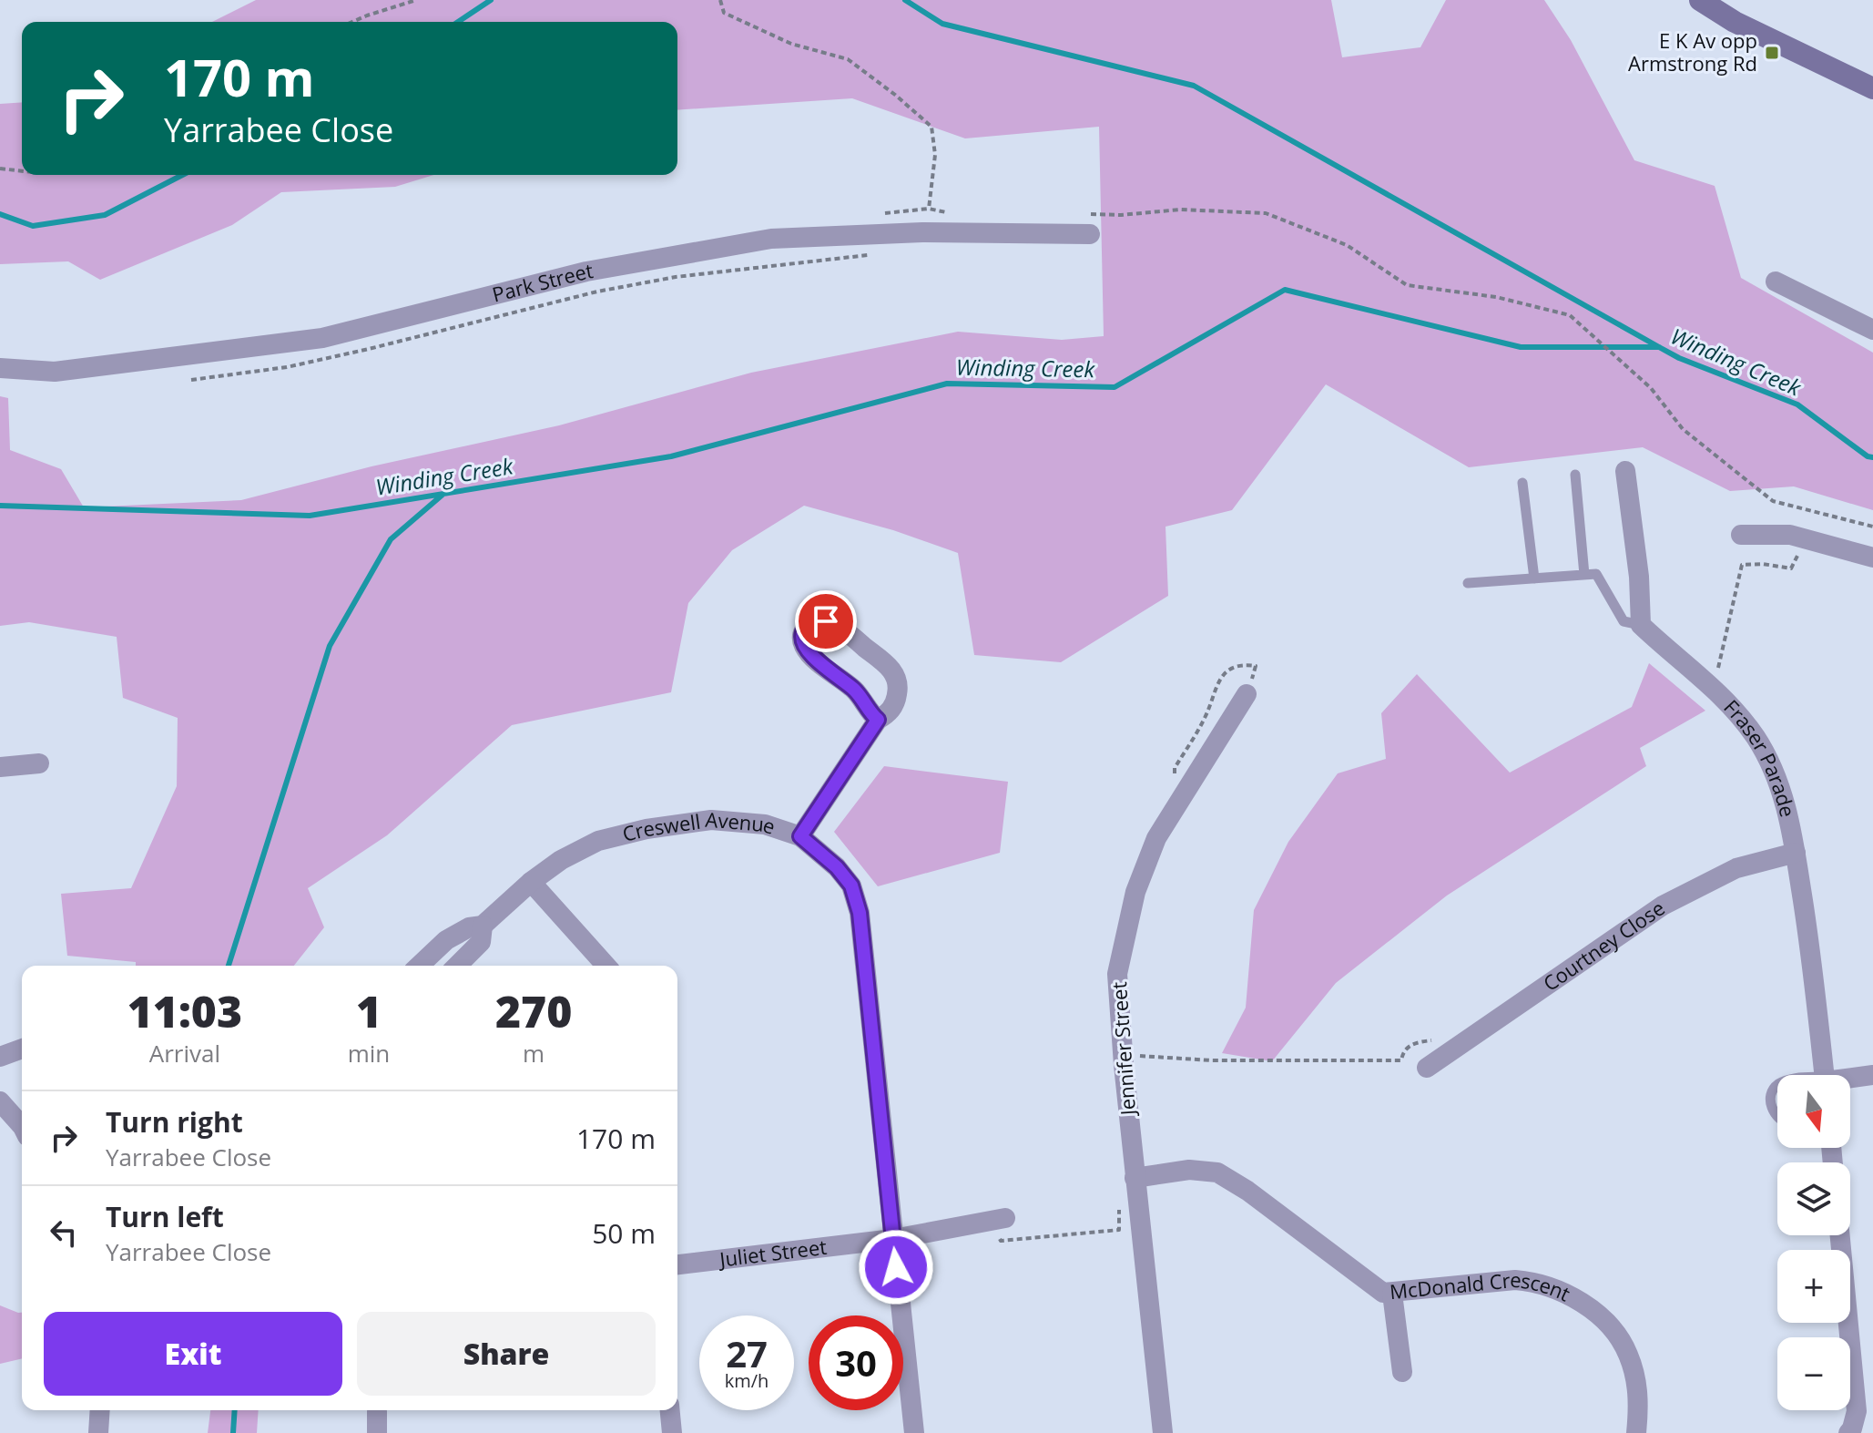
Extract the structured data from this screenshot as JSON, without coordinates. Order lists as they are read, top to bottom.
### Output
{
  "streets": {
    "street": [
      "Park Street",
      "Fraser Parade",
      "Creswell Avenue",
      "Courtney Close",
      "Jennifer Street",
      "Juliet Street",
      "McDonald Crescent"
    ]
  },
  "crossings": [
    ["Fraser Parade", "Courtney Close"],
    ["Creswell Avenue", "Juliet Street"],
    ["Jennifer Street", "McDonald Crescent"]
  ],
  "water": ["Winding Creek"],
  "places": {
    "transit": ["E K Av opp Armstrong Rd"]
  },
  "north": "bottom",
  "page": {
    "turn": ["170 m", "Yarrabee Close"],
    "eta": [
      "11:03",
      "Arrival",
      "1",
      "min",
      "270",
      "m"
    ],
    "map_buttons": ["+", "−"],
    "list": [
      {
        "name": "Turn right",
        "note": "Yarrabee Close",
        "value": "170 m"
      },
      {
        "name": "Turn left",
        "note": "Yarrabee Close",
        "value": "50 m"
      }
    ],
    "buttons": ["Exit", "Share"],
    "speed": "27 km/h",
    "limit": "30"
  }
}
